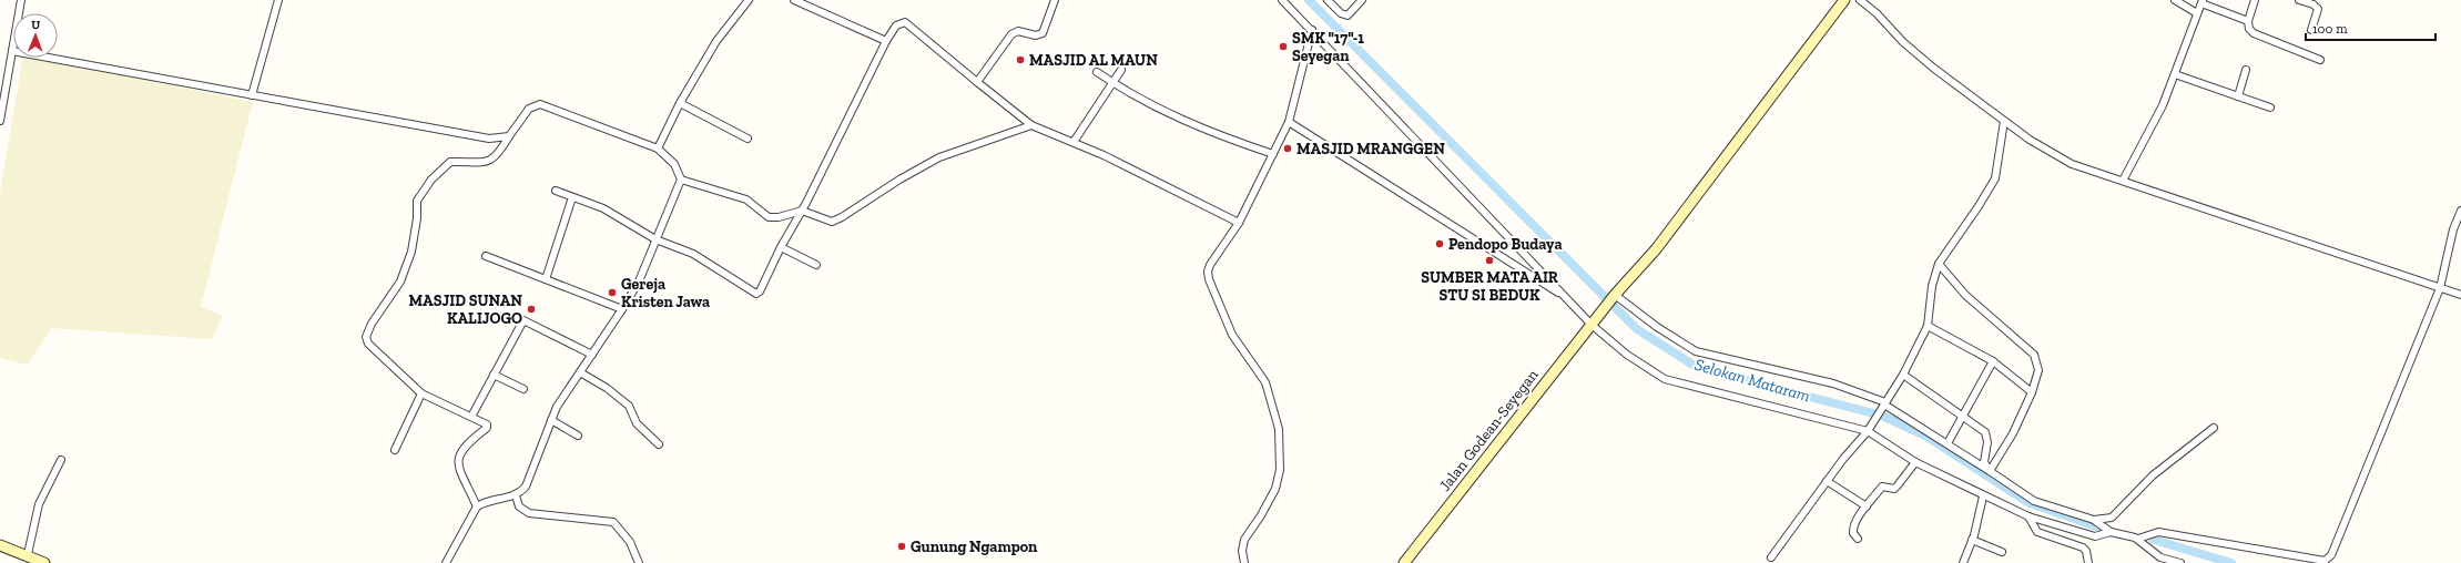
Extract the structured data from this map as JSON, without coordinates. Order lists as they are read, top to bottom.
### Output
{
  "streets": {
    "main road": ["Jalan Godean-Seyegan"]
  },
  "water": ["Selokan Mataram"],
  "places": [
    "SMK \"17\"-1 Seyegan",
    "MASJID AL MAUN",
    "MASJID MRANGGEN",
    "Pendopo Budaya",
    "SUMBER MATA AIR STU SI BEDUK",
    "Gereja Kristen Jawa",
    "MASJID SUNAN KALIJOGO",
    "Gunung Ngampon"
  ],
  "scale_bar": "100 m",
  "north": "top"
}
